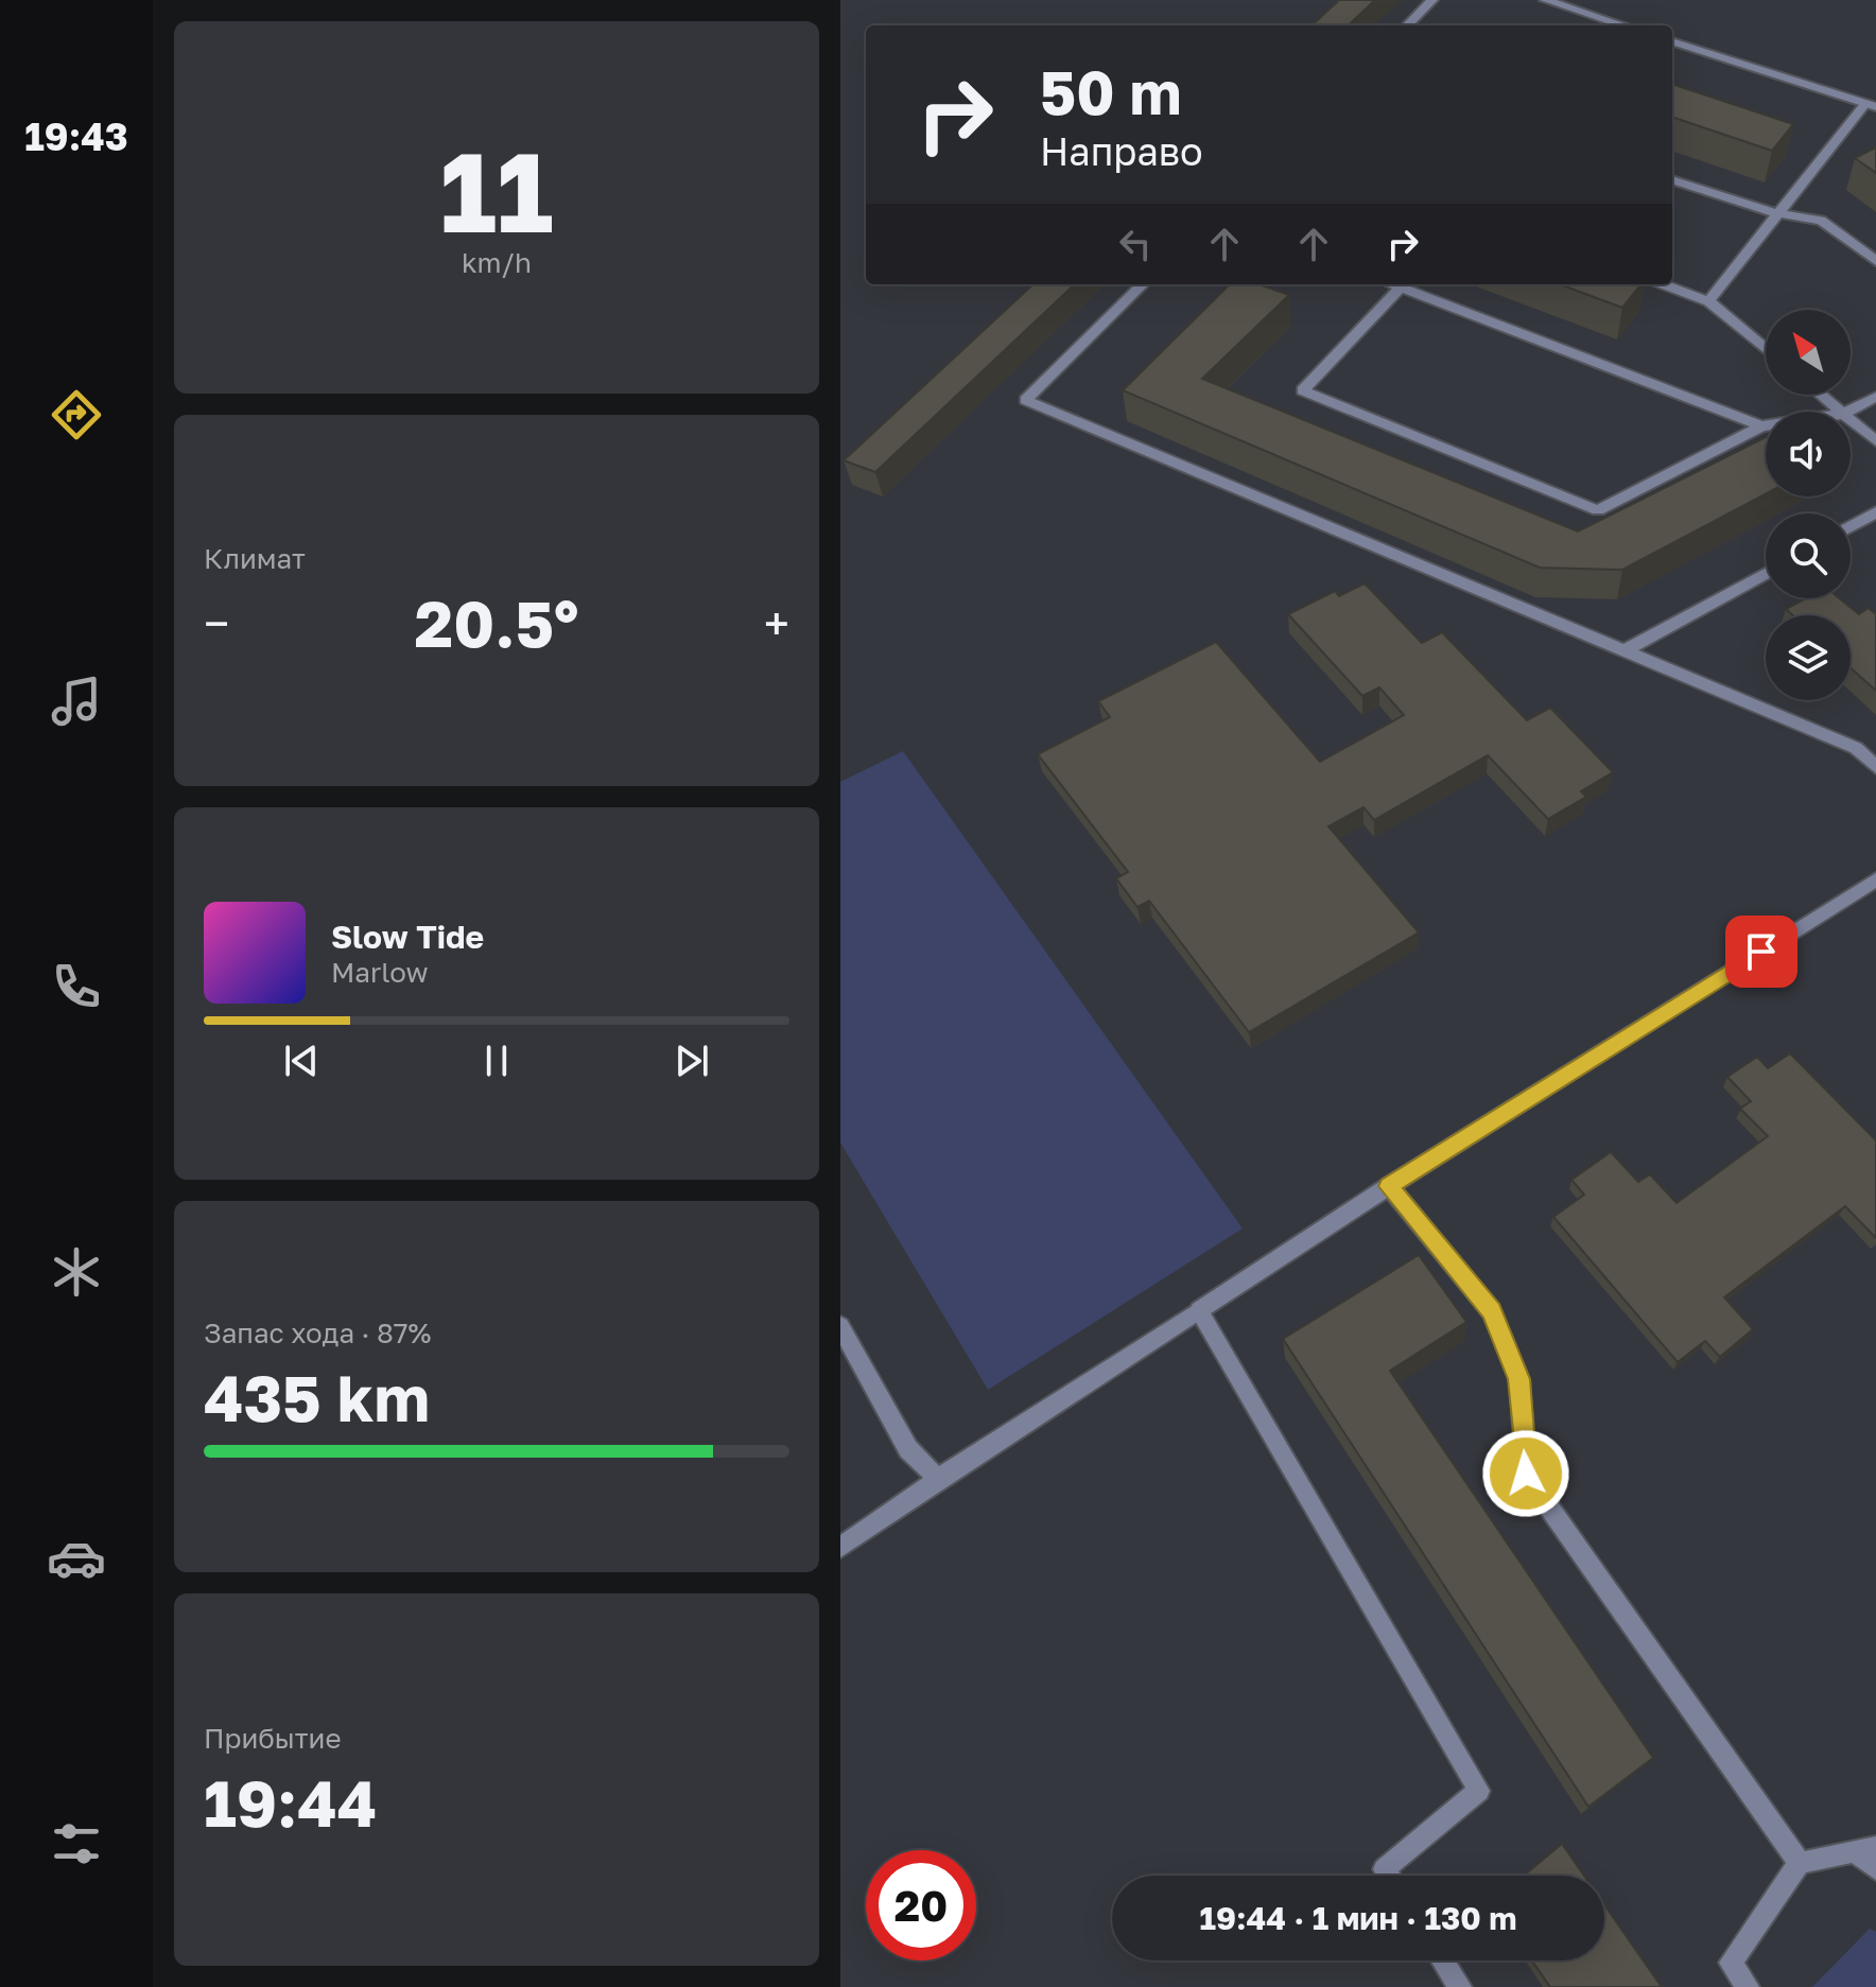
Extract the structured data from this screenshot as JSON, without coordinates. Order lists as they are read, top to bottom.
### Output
{
  "north": "top left",
  "page": {
    "tabs": "19:43",
    "tile": [
      ["11", "km/h"],
      "Климат",
      ["Запас хода · 87%", "435 km"],
      ["Прибытие", "19:44"]
    ],
    "turn": ["50 m", "Направо"],
    "heat": ["−", "20.5°", "+"],
    "song": ["Slow Tide", "Marlow"],
    "limit": "20",
    "trip": "19:44 · 1 мин · 130 m"
  }
}
